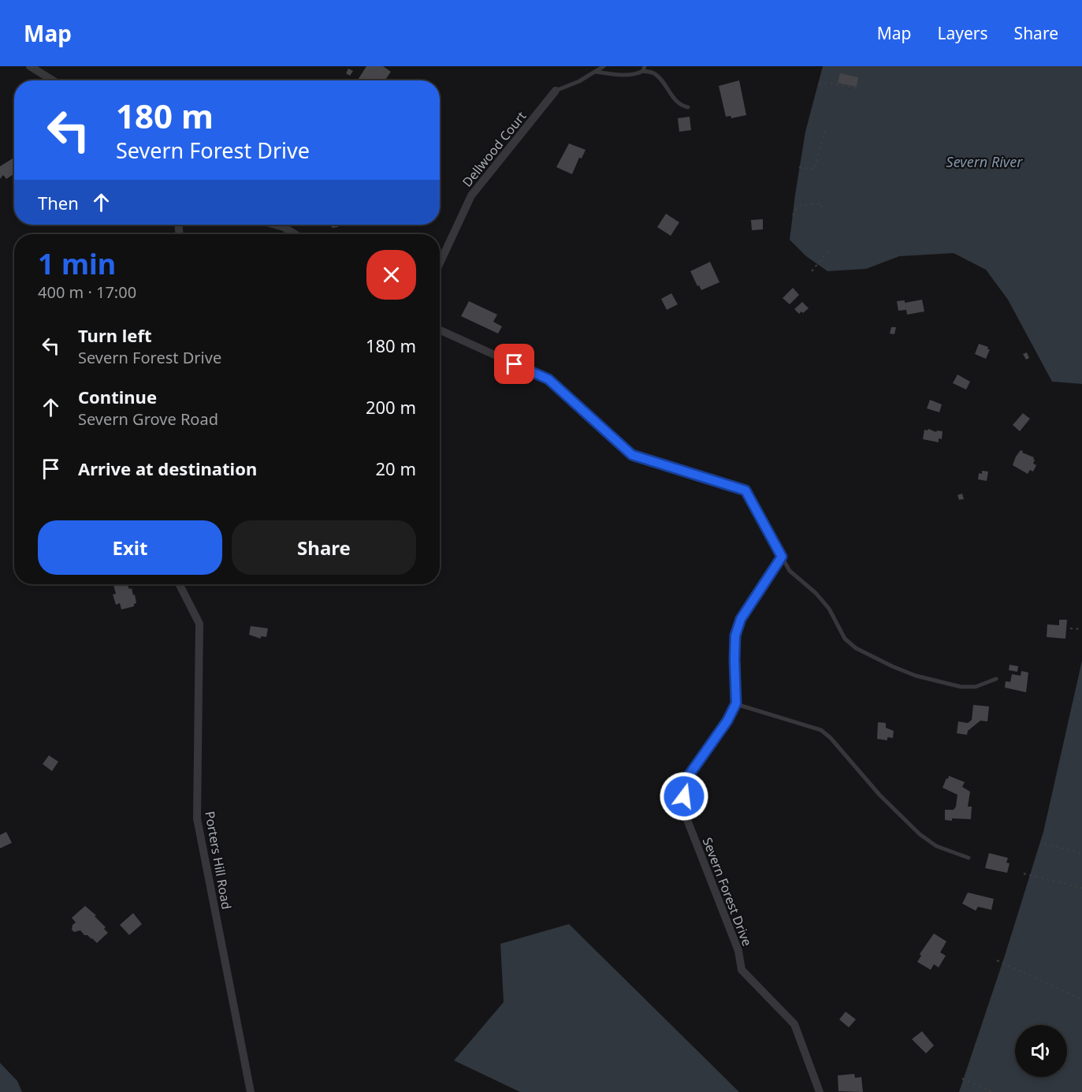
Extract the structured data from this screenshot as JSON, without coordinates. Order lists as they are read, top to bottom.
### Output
{
  "streets": {
    "street": ["Dellwood Court", "Porters Hill Road", "Severn Forest Drive"]
  },
  "water": ["Severn River"],
  "page": {
    "header": "Map",
    "nav": ["Map", "Layers", "Share"],
    "turn": ["180 m", "Severn Forest Drive"],
    "then": "Then",
    "heading": ["1 min", "400 m · 17:00"],
    "list": [
      {
        "name": "Turn left",
        "note": "Severn Forest Drive",
        "value": "180 m"
      },
      {
        "name": "Continue",
        "note": "Severn Grove Road",
        "value": "200 m"
      },
      {
        "name": "Arrive at destination",
        "value": "20 m"
      }
    ],
    "buttons": ["Exit", "Share"]
  }
}
